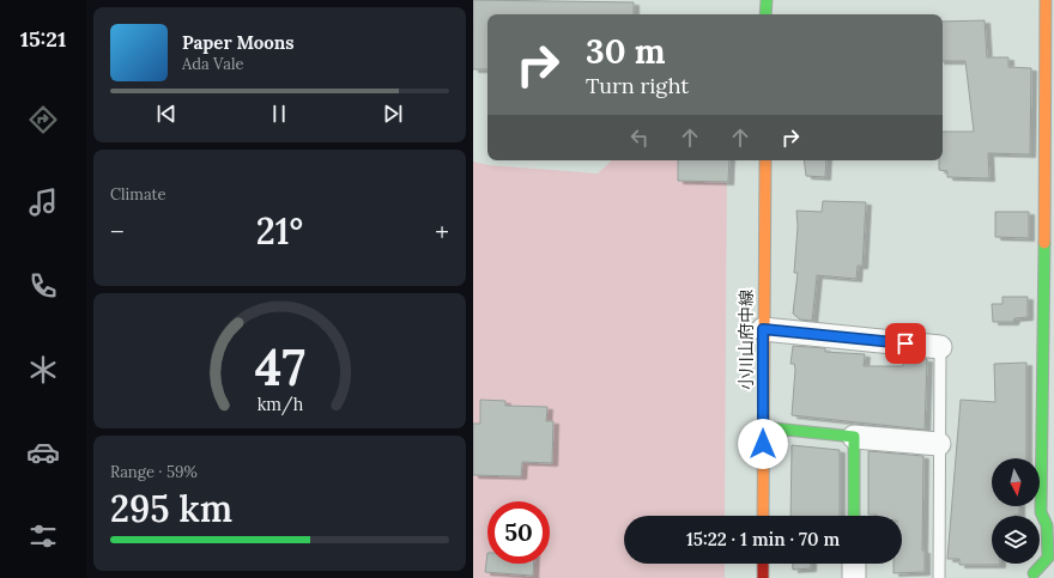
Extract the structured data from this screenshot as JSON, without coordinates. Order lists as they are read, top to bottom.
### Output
{
  "streets": {
    "street": ["小川山府中線"]
  },
  "north": "bottom",
  "page": {
    "tabs": "15:21",
    "turn": ["30 m", "Turn right"],
    "song": ["Paper Moons", "Ada Vale"],
    "tile": [
      "Climate",
      ["Range · 59%", "295 km"]
    ],
    "heat": ["−", "21°", "+"],
    "limit": "50",
    "trip": "15:22 · 1 min · 70 m",
    "gauge": ["47", "km/h"]
  }
}
